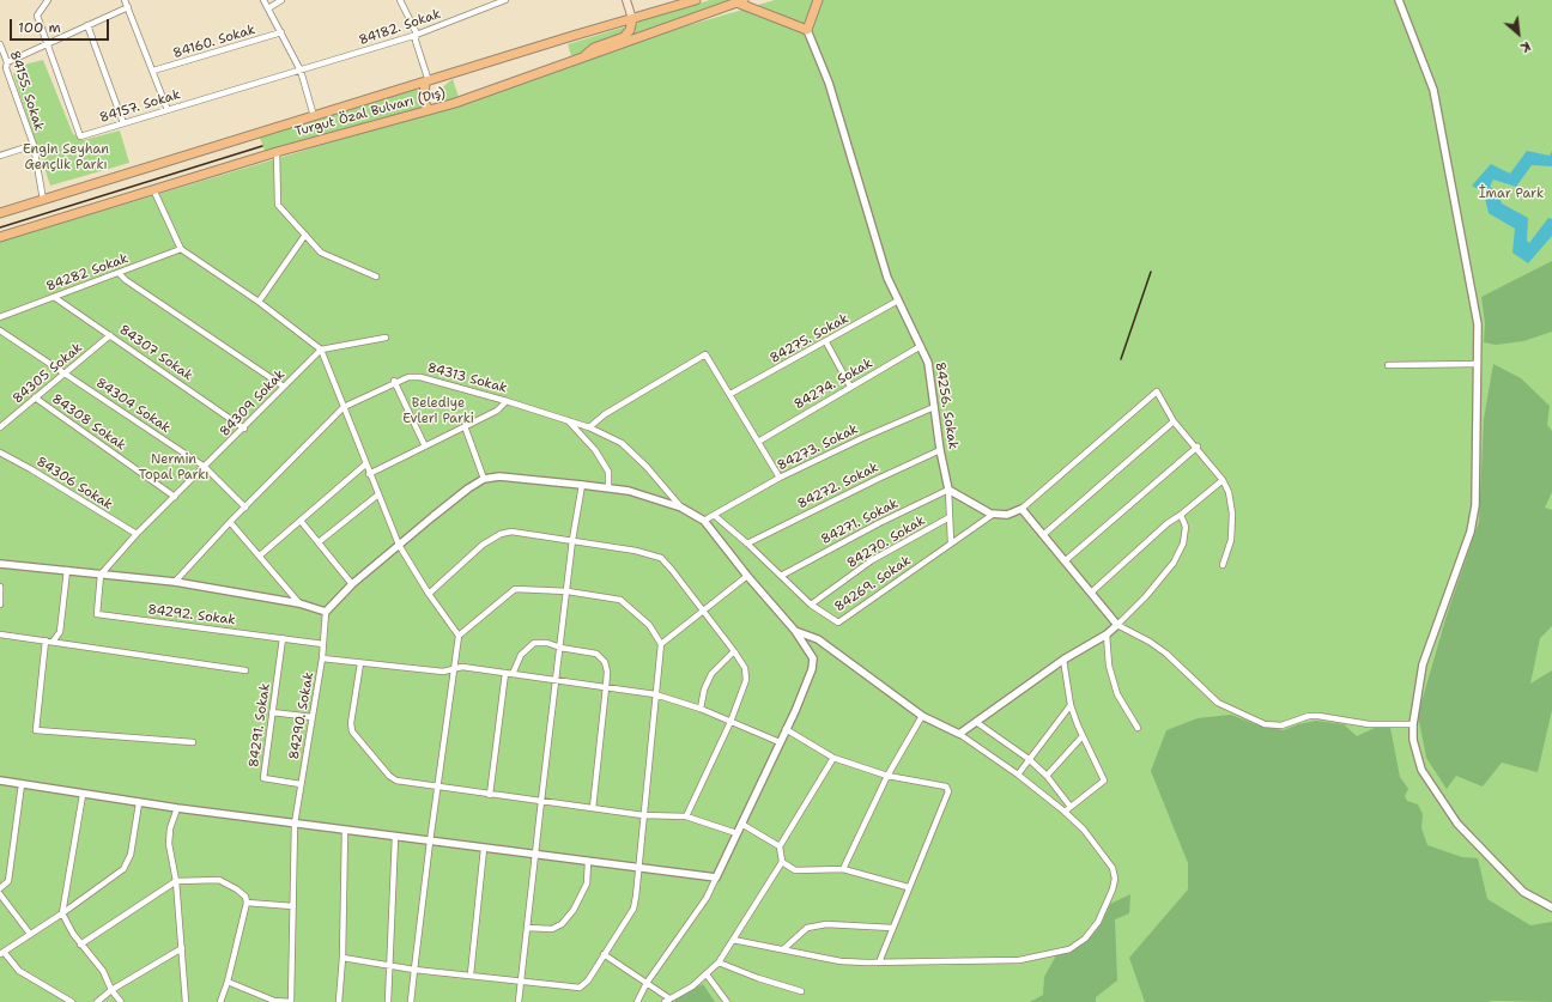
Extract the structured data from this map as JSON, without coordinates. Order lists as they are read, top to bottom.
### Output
{
  "streets": {
    "main road": ["Turgut Özal Bulvarı (Dış)"],
    "street": [
      "84182. Sokak",
      "84160. Sokak",
      "84155. Sokak",
      "84157. Sokak",
      "84282 Sokak",
      "84275. Sokak",
      "84307 Sokak",
      "84305 Sokak",
      "84313 Sokak",
      "84274. Sokak",
      "84309 Sokak",
      "84304 Sokak",
      "84256. Sokak",
      "84308 Sokak",
      "84273. Sokak",
      "84306 Sokak",
      "84272. Sokak",
      "84271. Sokak",
      "84270. Sokak",
      "84269. Sokak",
      "84292. Sokak",
      "84290. Sokak",
      "84291. Sokak"
    ]
  },
  "crossings": [
    ["84182. Sokak", "84157. Sokak"],
    ["84155. Sokak", "Turgut Özal Bulvarı (Dış)"],
    ["84282 Sokak", "84307 Sokak"],
    ["84275. Sokak", "84256. Sokak"],
    ["84307 Sokak", "84305 Sokak"],
    ["84307 Sokak", "84309 Sokak"],
    ["84305 Sokak", "84304 Sokak"],
    ["84305 Sokak", "84308 Sokak"],
    ["84313 Sokak", "84304 Sokak"],
    ["84274. Sokak", "84256. Sokak"],
    ["84309 Sokak", "84304 Sokak"],
    ["84309 Sokak", "84308 Sokak"],
    ["84309 Sokak", "84306 Sokak"],
    ["84309 Sokak", "84292. Sokak"],
    ["84256. Sokak", "84273. Sokak"],
    ["84256. Sokak", "84272. Sokak"],
    ["84256. Sokak", "84271. Sokak"],
    ["84273. Sokak", "84269. Sokak"],
    ["84272. Sokak", "84269. Sokak"],
    ["84271. Sokak", "84269. Sokak"],
    ["84270. Sokak", "84269. Sokak"],
    ["84292. Sokak", "84290. Sokak"],
    ["84292. Sokak", "84291. Sokak"],
    ["84290. Sokak", "84291. Sokak"]
  ],
  "parks": [
    "Engin Seyhan Gençlik Parkı",
    "İmar Park",
    "Belediye Evleri Parki",
    "Nermin Topal Parkı"
  ],
  "scale_bar": "100 m",
  "north": "bottom right"
}
